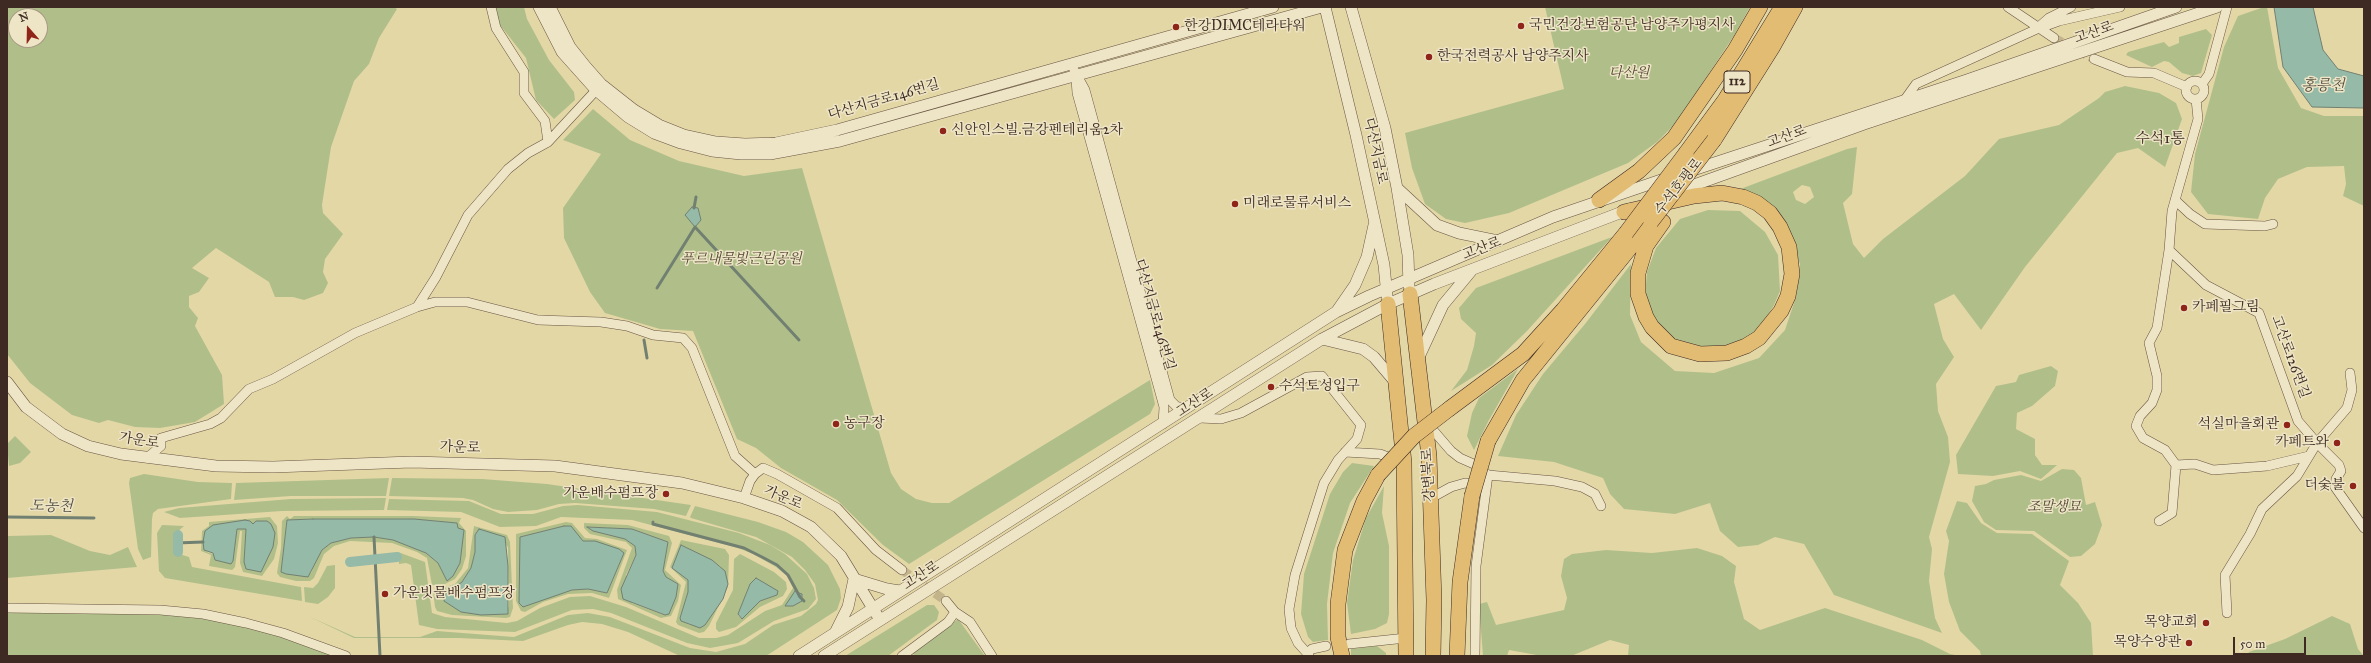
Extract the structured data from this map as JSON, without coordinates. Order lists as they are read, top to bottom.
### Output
{
  "streets": {
    "highway": ["112", "수석호평로", "강변북로"],
    "street": [
      "고산로",
      "다산지금로146번길",
      "다산지금로",
      "고산로126번길",
      "가운로"
    ]
  },
  "crossings": [
    ["고산로", "다산지금로146번길"],
    ["고산로", "다산지금로"],
    ["고산로", "가운로"],
    ["고산로", "강변북로"],
    ["다산지금로", "강변북로"]
  ],
  "districts": ["수석1통"],
  "water": ["홍릉천", "도농천"],
  "parks": ["다산원", "푸르내물빛근린공원", "조말생묘"],
  "places": [
    "국민건강보험공단 남양주가평지사",
    "한강DIMC테라타워",
    "한국전력공사 남양주지사",
    "신안인스빌.금강펜테리움2차",
    "미래로물류서비스",
    "카페필그림",
    "수석토성입구",
    "농구장",
    "석실마을회관",
    "카페트와",
    "더숯불",
    "가운배수펌프장",
    "가운빗물배수펌프장",
    "목양교회",
    "목양수양관"
  ],
  "scale_bar": "50 m",
  "north": "top"
}
